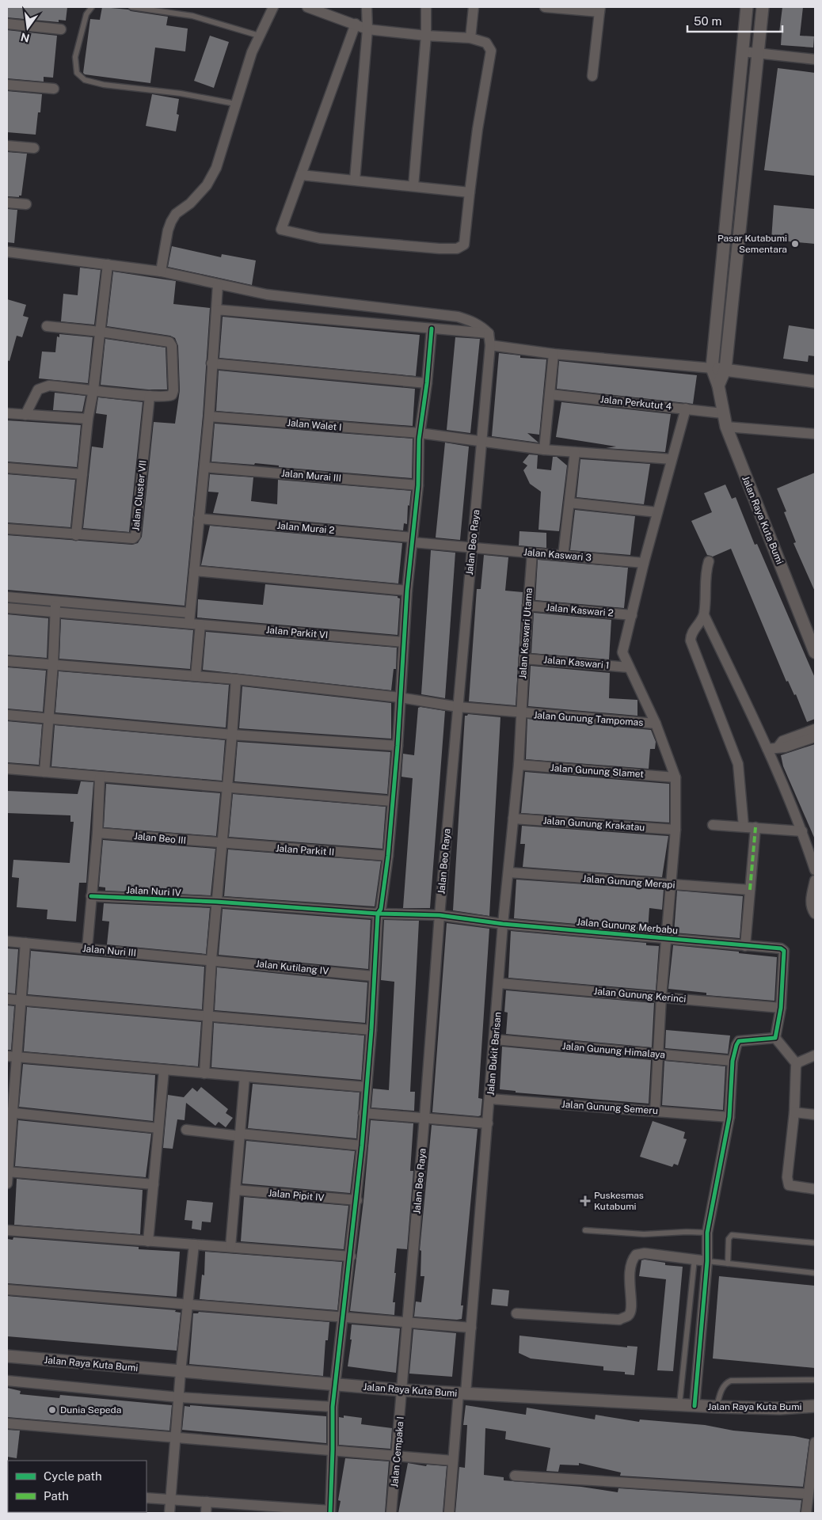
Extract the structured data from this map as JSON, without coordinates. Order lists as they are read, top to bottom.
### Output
{
  "streets": {
    "street": [
      "Jalan Perkutut 4",
      "Jalan Walet I",
      "Jalan Murai III",
      "Jalan Cluster VII",
      "Jalan Raya Kuta Bumi",
      "Jalan Murai 2",
      "Jalan Beo Raya",
      "Jalan Kaswari 3",
      "Jalan Kaswari 2",
      "Jalan Parkit VI",
      "Jalan Kaswari Utama",
      "Jalan Kaswari 1",
      "Jalan Gunung Tampomas",
      "Jalan Gunung Slamet",
      "Jalan Gunung Krakatau",
      "Jalan Beo III",
      "Jalan Parkit II",
      "Jalan Gunung Merapi",
      "Jalan Nuri IV",
      "Jalan Gunung Merbabu",
      "Jalan Nuri III",
      "Jalan Kutilang IV",
      "Jalan Gunung Kerinci",
      "Jalan Gunung Himalaya",
      "Jalan Bukit Barisan",
      "Jalan Gunung Semeru",
      "Jalan Pipit IV",
      "Jalan Cempaka I"
    ]
  },
  "crossings": [
    ["Jalan Perkutut 4", "Jalan Raya Kuta Bumi"],
    ["Jalan Walet I", "Jalan Beo Raya"],
    ["Jalan Raya Kuta Bumi", "Jalan Beo Raya"],
    ["Jalan Raya Kuta Bumi", "Jalan Bukit Barisan"],
    ["Jalan Raya Kuta Bumi", "Jalan Cempaka I"],
    ["Jalan Murai 2", "Jalan Beo Raya"],
    ["Jalan Murai 2", "Jalan Kaswari 3"],
    ["Jalan Beo Raya", "Jalan Kaswari 3"],
    ["Jalan Beo Raya", "Jalan Gunung Tampomas"],
    ["Jalan Beo Raya", "Jalan Gunung Merbabu"],
    ["Jalan Beo Raya", "Jalan Cempaka I"],
    ["Jalan Kaswari 3", "Jalan Kaswari Utama"],
    ["Jalan Kaswari 2", "Jalan Kaswari Utama"],
    ["Jalan Kaswari Utama", "Jalan Kaswari 1"],
    ["Jalan Kaswari Utama", "Jalan Gunung Tampomas"],
    ["Jalan Kaswari Utama", "Jalan Bukit Barisan"],
    ["Jalan Gunung Tampomas", "Jalan Bukit Barisan"],
    ["Jalan Gunung Slamet", "Jalan Bukit Barisan"],
    ["Jalan Gunung Krakatau", "Jalan Bukit Barisan"],
    ["Jalan Beo III", "Jalan Parkit II"],
    ["Jalan Gunung Merapi", "Jalan Bukit Barisan"],
    ["Jalan Nuri IV", "Jalan Gunung Merbabu"],
    ["Jalan Gunung Merbabu", "Jalan Gunung Kerinci"],
    ["Jalan Gunung Merbabu", "Jalan Bukit Barisan"],
    ["Jalan Nuri III", "Jalan Kutilang IV"],
    ["Jalan Gunung Kerinci", "Jalan Bukit Barisan"],
    ["Jalan Gunung Himalaya", "Jalan Bukit Barisan"],
    ["Jalan Bukit Barisan", "Jalan Gunung Semeru"]
  ],
  "places": {
    "other": ["Pasar Kutabumi Sementara", "Dunia Sepeda"],
    "health": ["Puskesmas Kutabumi"]
  },
  "legend": ["Cycle path", "Path"],
  "scale_bar": "50 m",
  "north": "bottom"
}
